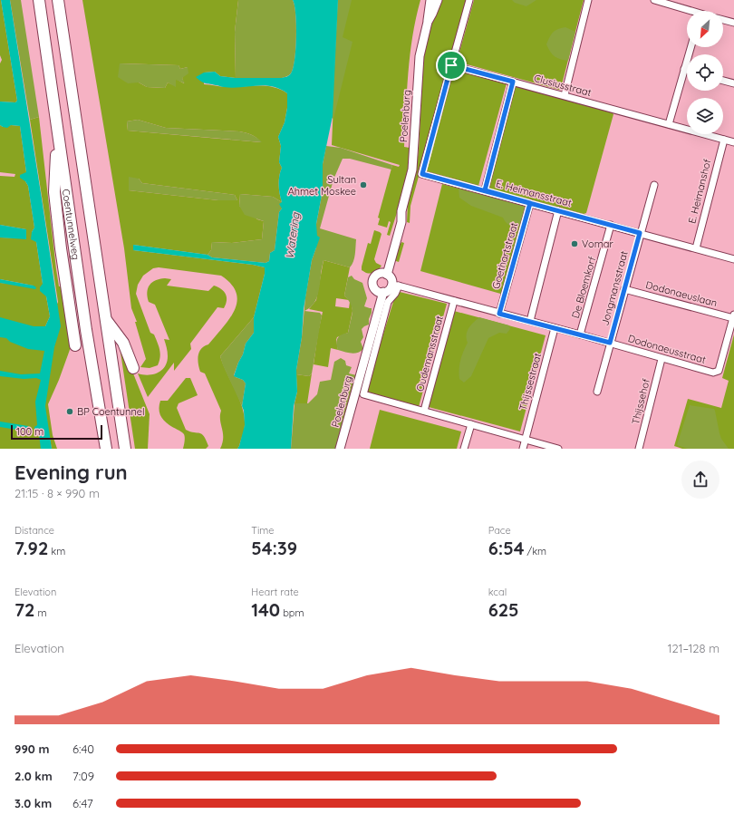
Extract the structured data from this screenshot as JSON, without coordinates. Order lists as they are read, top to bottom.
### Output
{
  "streets": {
    "highway": ["Coentunnelweg"],
    "street": [
      "Clusiusstraat",
      "Poelenburg",
      "E. Heimanshof",
      "E. Heimansstraat",
      "Goethartstraat",
      "De Bloemkorf",
      "Jongmansstraat",
      "Dodonaeuslaan",
      "Dodonaeusstraat",
      "Oudemansstraat",
      "Thijssestraat",
      "Thijssehof"
    ]
  },
  "crossings": [
    ["Clusiusstraat", "E. Heimanshof"],
    ["Clusiusstraat", "E. Heimansstraat"],
    ["Poelenburg", "Dodonaeusstraat"],
    ["Poelenburg", "Oudemansstraat"],
    ["E. Heimanshof", "E. Heimansstraat"],
    ["E. Heimansstraat", "Goethartstraat"],
    ["E. Heimansstraat", "De Bloemkorf"],
    ["E. Heimansstraat", "Jongmansstraat"],
    ["Goethartstraat", "Dodonaeusstraat"],
    ["De Bloemkorf", "Dodonaeusstraat"],
    ["Jongmansstraat", "Dodonaeuslaan"],
    ["Jongmansstraat", "Dodonaeusstraat"],
    ["Dodonaeuslaan", "Dodonaeusstraat"],
    ["Dodonaeusstraat", "Oudemansstraat"],
    ["Dodonaeusstraat", "Thijssestraat"],
    ["Dodonaeusstraat", "Thijssehof"]
  ],
  "water": ["Watering"],
  "places": ["Sultan Ahmet Moskee", "Vomar", "BP Coentunnel"],
  "scale_bar": "100 m",
  "north": "bottom left",
  "page": {
    "scale": "100 m",
    "heading": ["Evening run", "21:15 · 8 × 990 m"],
    "stats": [
      ["Distance", "7.92 km"],
      ["Time", "54:39"],
      ["Pace", "6:54 /km"],
      ["Elevation", "72 m"],
      ["Heart rate", "140 bpm"],
      ["kcal", "625"]
    ],
    "chart": ["Elevation", "121–128 m"],
    "list": [
      {
        "name": "990 m",
        "note": "6:40"
      },
      {
        "name": "2.0 km",
        "note": "7:09"
      },
      {
        "name": "3.0 km",
        "note": "6:47"
      }
    ]
  }
}
